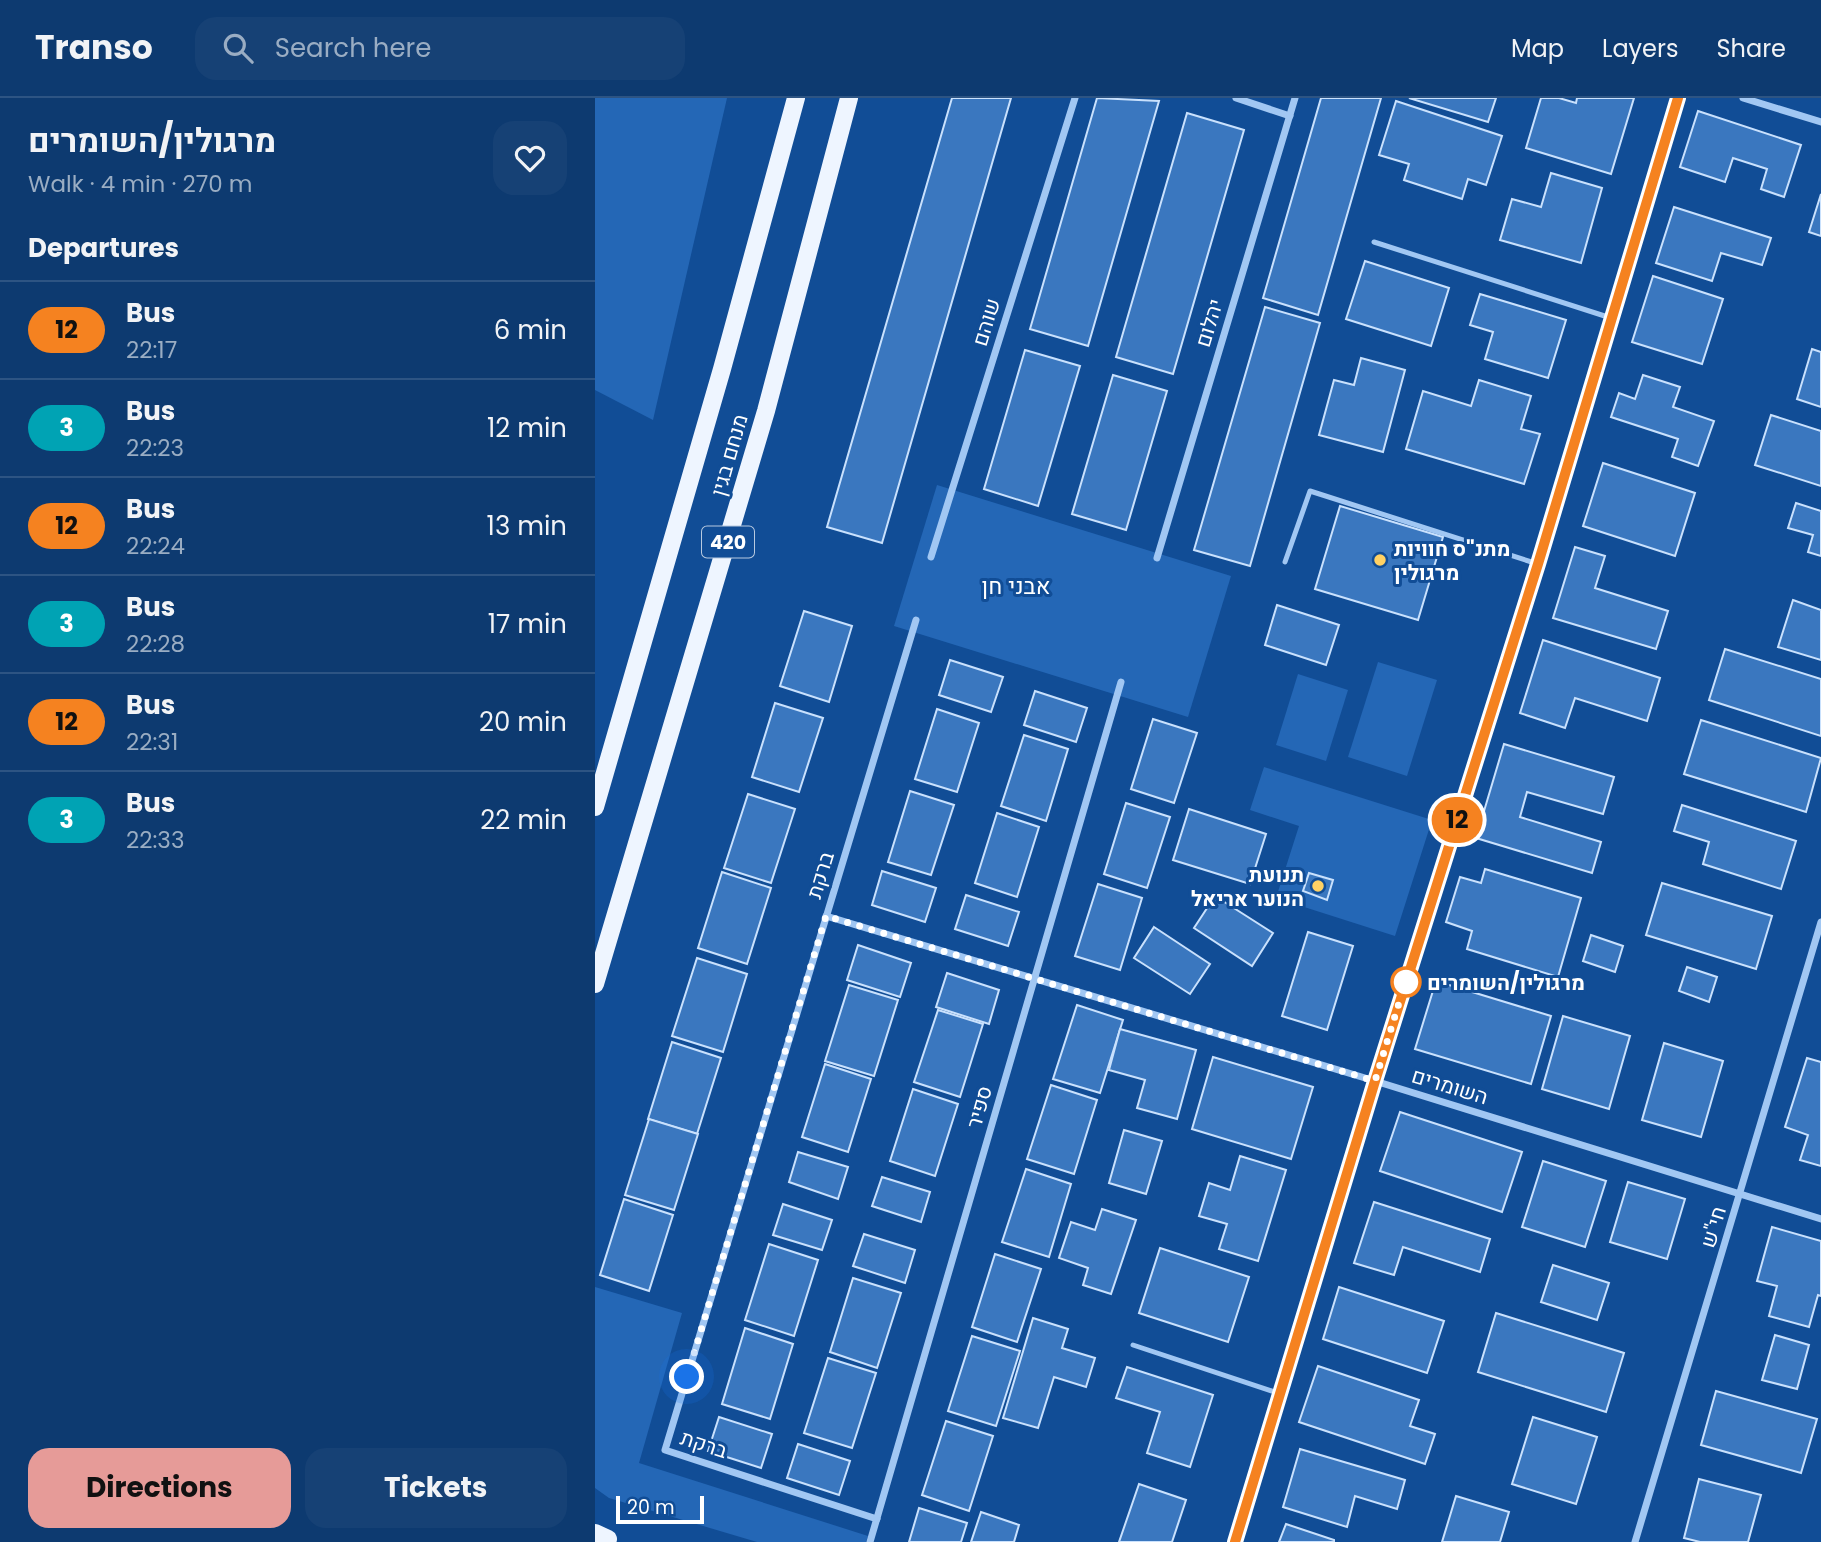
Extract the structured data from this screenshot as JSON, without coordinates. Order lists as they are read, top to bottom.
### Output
{
  "streets": {
    "main road": ["מנחם בגין", "420"],
    "street": [
      "שוהם",
      "יהלום",
      "ברקת",
      "השומרים",
      "ספיר",
      "חי\"ש"
    ]
  },
  "crossings": [
    ["ברקת", "השומרים"],
    ["ברקת", "ספיר"],
    ["השומרים", "ספיר"],
    ["השומרים", "חי\"ש"]
  ],
  "districts": ["אבני חן"],
  "places": ["מתנ\"ס חוויות מרגולין", "תנועת הנוער אריאל", "מרגולין/השומרים"],
  "lines": ["bus line 12"],
  "scale_bar": "20 m",
  "page": {
    "header": "Transo",
    "search": "Search here",
    "nav": ["Map", "Layers", "Share"],
    "heading": [
      ["מרגולין/השומרים", "Walk · 4 min · 270 m"],
      "Departures"
    ],
    "on_map": "12",
    "list": [
      {
        "mark": "12",
        "name": "Bus",
        "note": "22:17",
        "value": "6 min"
      },
      {
        "mark": "3",
        "name": "Bus",
        "note": "22:23",
        "value": "12 min"
      },
      {
        "mark": "12",
        "name": "Bus",
        "note": "22:24",
        "value": "13 min"
      },
      {
        "mark": "3",
        "name": "Bus",
        "note": "22:28",
        "value": "17 min"
      },
      {
        "mark": "12",
        "name": "Bus",
        "note": "22:31",
        "value": "20 min"
      },
      {
        "mark": "3",
        "name": "Bus",
        "note": "22:33",
        "value": "22 min"
      }
    ],
    "buttons": ["Directions", "Tickets"],
    "scale": "20 m"
  }
}
